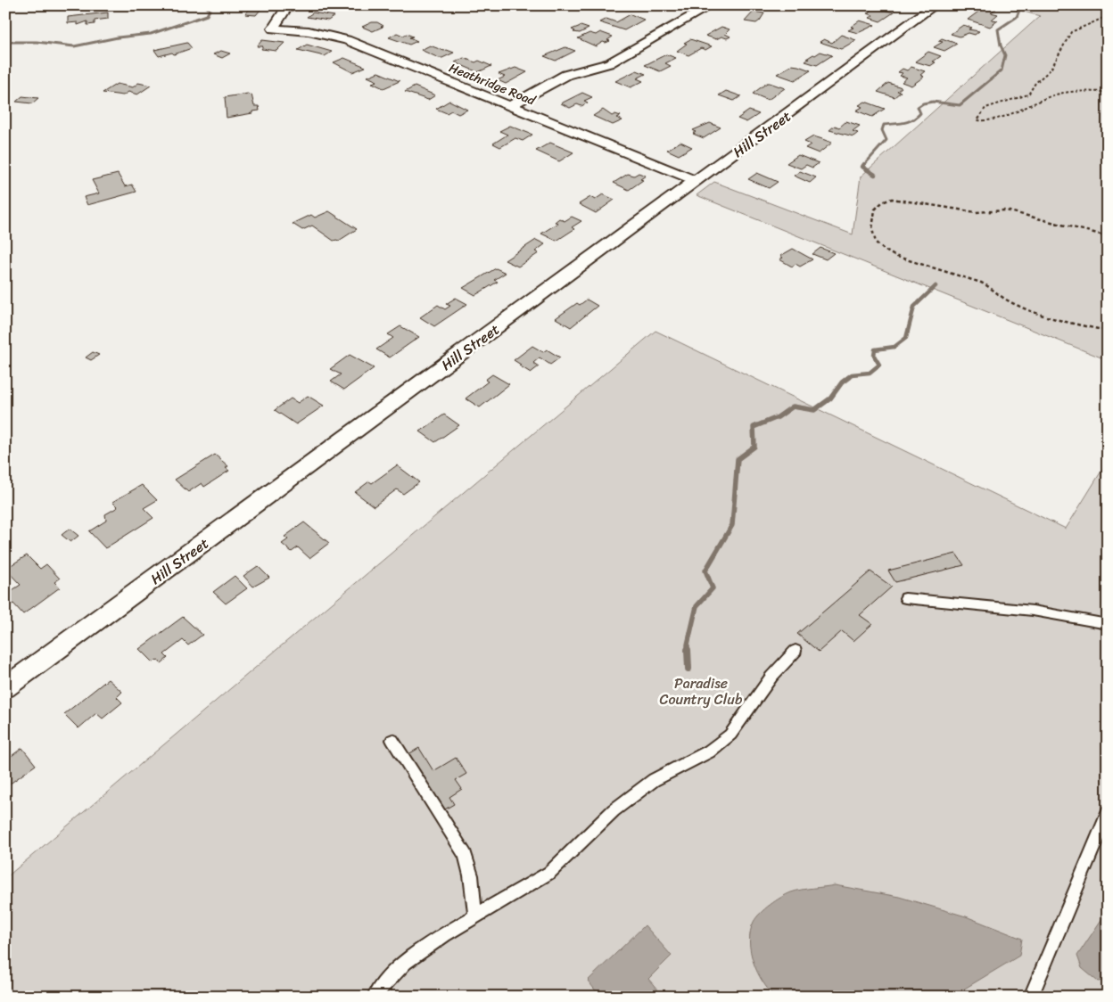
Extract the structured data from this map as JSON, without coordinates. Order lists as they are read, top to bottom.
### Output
{
  "streets": {
    "street": ["Heathridge Road", "Hill Street"]
  },
  "crossings": [
    ["Heathridge Road", "Hill Street"]
  ],
  "parks": ["Paradise Country Club"]
}
